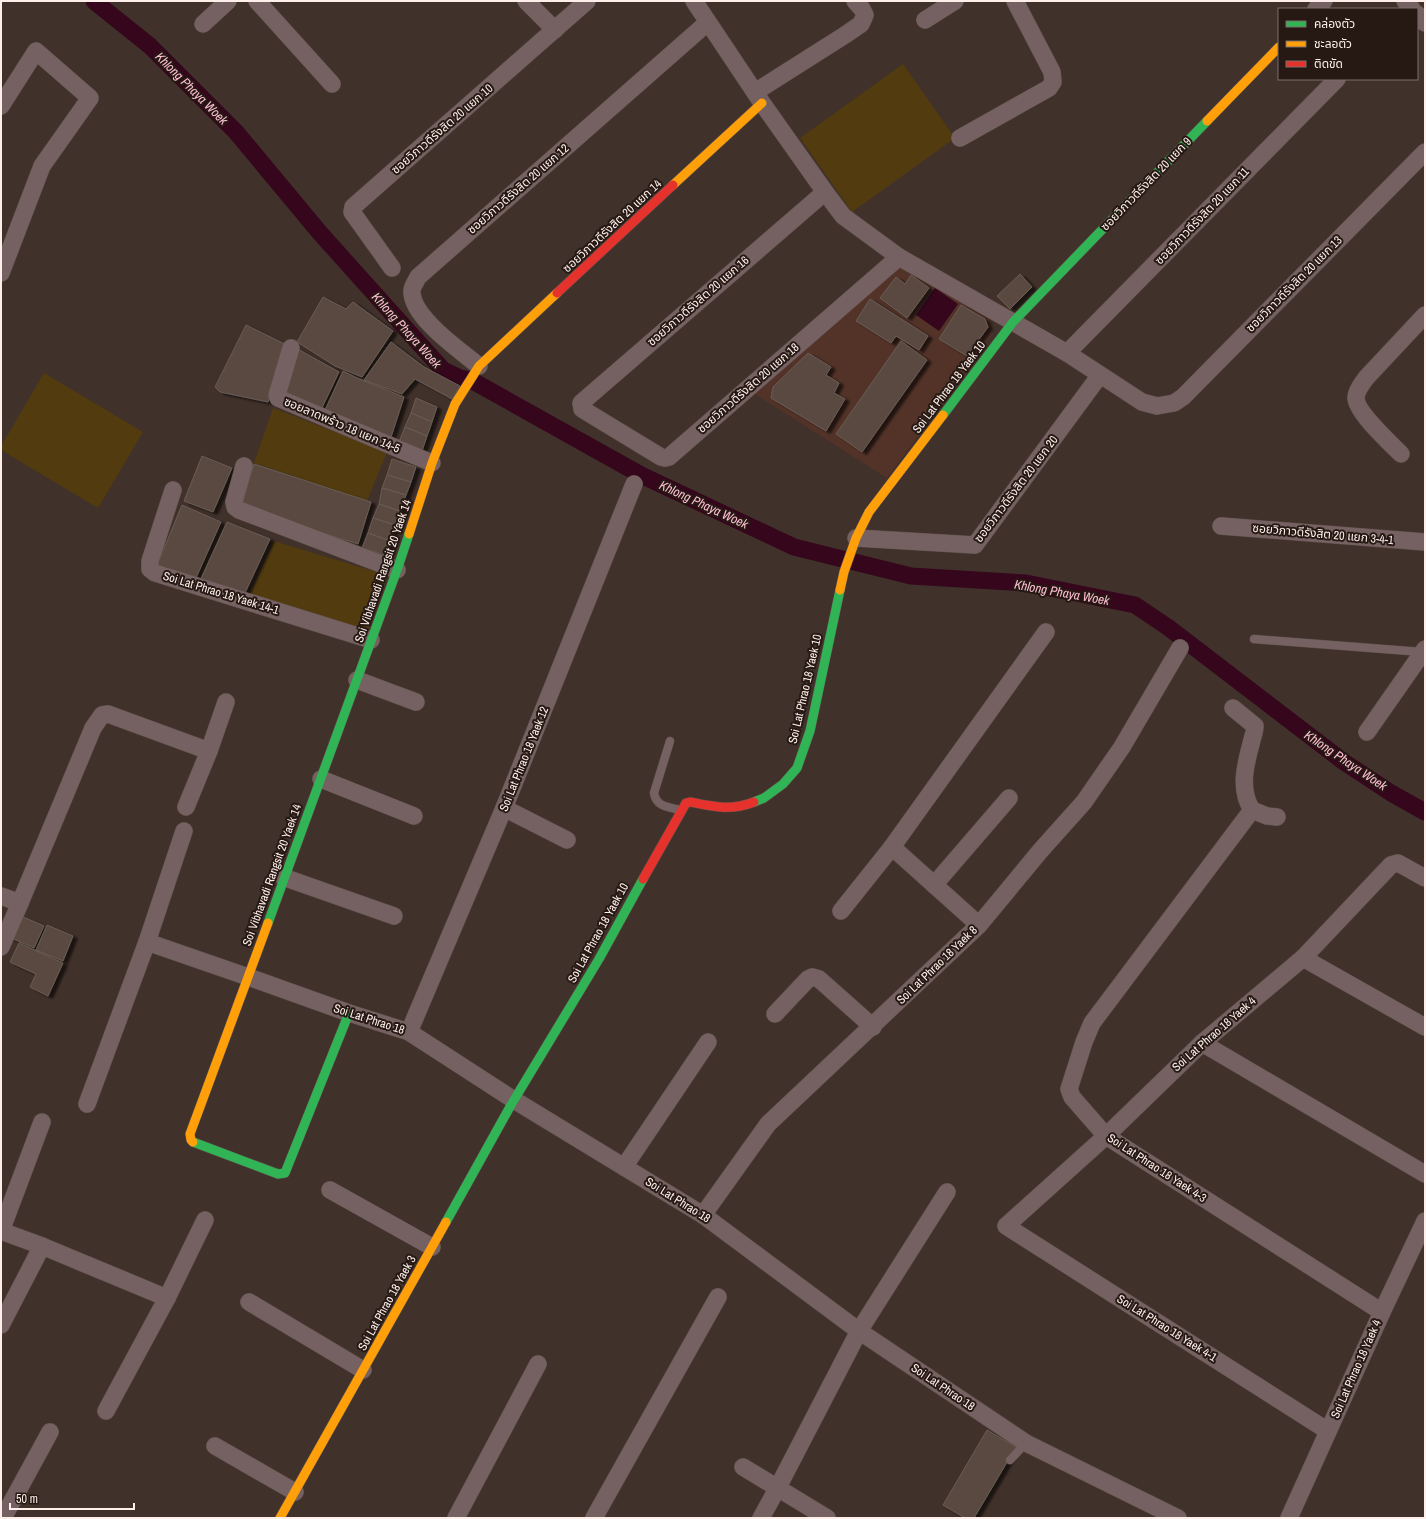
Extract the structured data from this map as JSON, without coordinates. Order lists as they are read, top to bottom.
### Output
{
  "streets": {
    "street": [
      "ซอยวิภาวดีรังสิต 20 แยก 10",
      "ซอยวิภาวดีรังสิต 20 แยก 9",
      "ซอยวิภาวดีรังสิต 20 แยก 12",
      "ซอยวิภาวดีรังสิต 20 แยก 11",
      "ซอยวิภาวดีรังสิต 20 แยก 14",
      "ซอยวิภาวดีรังสิต 20 แยก 13",
      "ซอยวิภาวดีรังสิต 20 แยก 16",
      "Soi Lat Phrao 18 Yaek 10",
      "ซอยวิภาวดีรังสิต 20 แยก 18",
      "ซอยลาดพร้าว 18 แยก 14-5",
      "ซอยวิภาวดีรังสิต 20 แยก 20",
      "ซอยวิภาวดีรังสิต 20 แยก 3-4-1",
      "Soi Vibhavadi Rangsit 20 Yaek 14",
      "Soi Lat Phrao 18 Yaek 14-1",
      "Soi Lat Phrao 18 Yaek 12",
      "Soi Lat Phrao 18 Yaek 8",
      "Soi Lat Phrao 18",
      "Soi Lat Phrao 18 Yaek 4",
      "Soi Lat Phrao 18 Yaek 4-3",
      "Soi Lat Phrao 18 Yaek 3",
      "Soi Lat Phrao 18 Yaek 4-1"
    ]
  },
  "crossings": [
    ["ซอยวิภาวดีรังสิต 20 แยก 9", "Soi Lat Phrao 18 Yaek 10"],
    ["ซอยวิภาวดีรังสิต 20 แยก 12", "ซอยวิภาวดีรังสิต 20 แยก 14"],
    ["ซอยวิภาวดีรังสิต 20 แยก 12", "Soi Vibhavadi Rangsit 20 Yaek 14"],
    ["ซอยวิภาวดีรังสิต 20 แยก 14", "Soi Vibhavadi Rangsit 20 Yaek 14"],
    ["ซอยวิภาวดีรังสิต 20 แยก 13", "ซอยวิภาวดีรังสิต 20 แยก 20"],
    ["ซอยวิภาวดีรังสิต 20 แยก 16", "ซอยวิภาวดีรังสิต 20 แยก 18"],
    ["Soi Lat Phrao 18 Yaek 10", "ซอยวิภาวดีรังสิต 20 แยก 20"],
    ["Soi Lat Phrao 18 Yaek 10", "Soi Lat Phrao 18"],
    ["Soi Lat Phrao 18 Yaek 10", "Soi Lat Phrao 18 Yaek 3"],
    ["ซอยลาดพร้าว 18 แยก 14-5", "Soi Vibhavadi Rangsit 20 Yaek 14"],
    ["Soi Vibhavadi Rangsit 20 Yaek 14", "Soi Lat Phrao 18 Yaek 14-1"],
    ["Soi Vibhavadi Rangsit 20 Yaek 14", "Soi Lat Phrao 18"],
    ["Soi Lat Phrao 18 Yaek 12", "Soi Lat Phrao 18"],
    ["Soi Lat Phrao 18 Yaek 8", "Soi Lat Phrao 18"],
    ["Soi Lat Phrao 18", "Soi Lat Phrao 18 Yaek 3"],
    ["Soi Lat Phrao 18 Yaek 4", "Soi Lat Phrao 18 Yaek 4-3"],
    ["Soi Lat Phrao 18 Yaek 4", "Soi Lat Phrao 18 Yaek 4-1"]
  ],
  "water": ["Khlong Phaya Woek"],
  "legend": ["คล่องตัว", "ชะลอตัว", "ติดขัด"],
  "scale_bar": "50 m"
}
